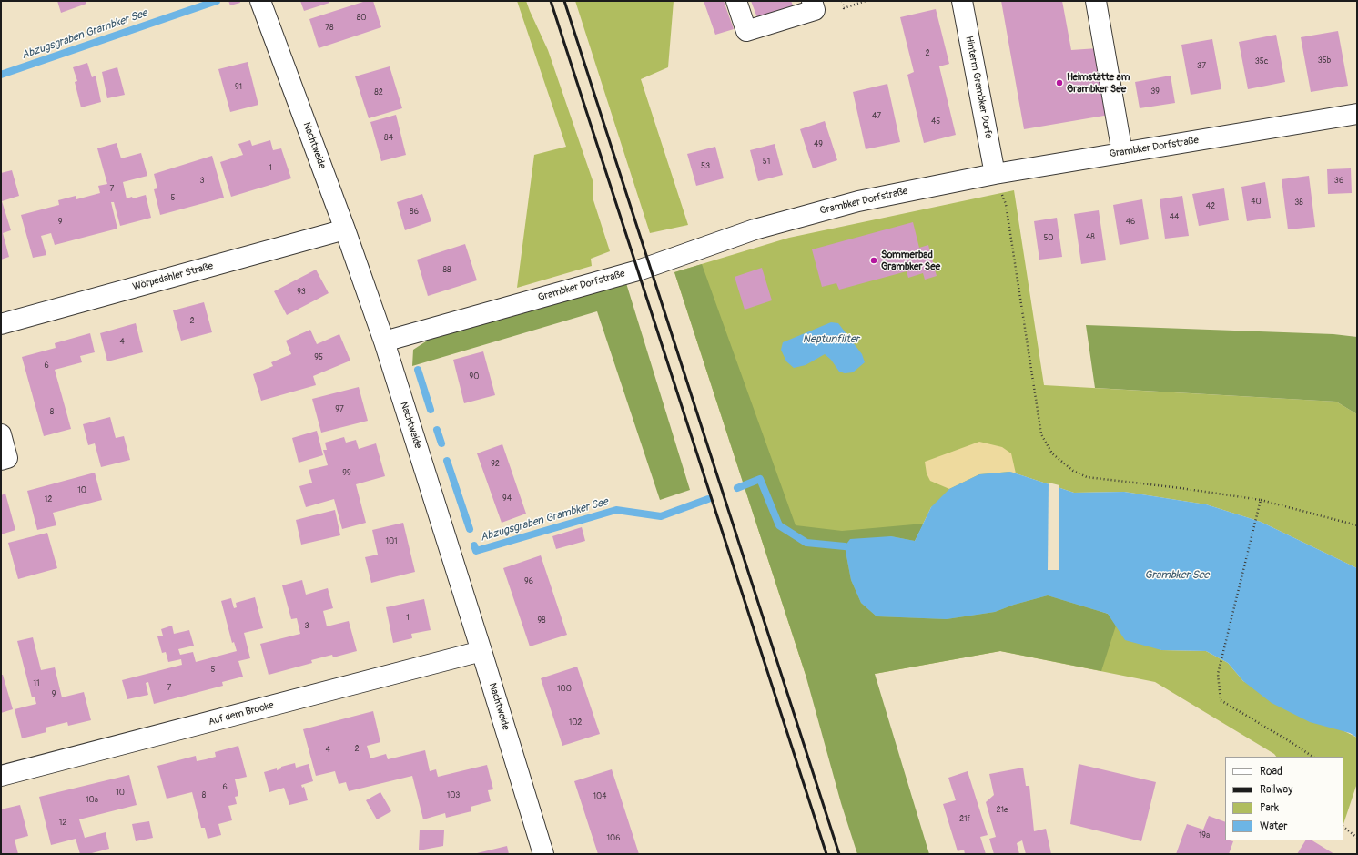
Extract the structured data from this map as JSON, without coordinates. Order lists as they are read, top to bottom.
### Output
{
  "streets": {
    "street": [
      "Hinterm Grambker Dorfe",
      "Nachtweide",
      "Grambker Dorfstraße",
      "Wörpedahler Straße",
      "Auf dem Brooke"
    ]
  },
  "crossings": [
    ["Hinterm Grambker Dorfe", "Grambker Dorfstraße"],
    ["Nachtweide", "Grambker Dorfstraße"],
    ["Nachtweide", "Wörpedahler Straße"],
    ["Nachtweide", "Auf dem Brooke"]
  ],
  "water": ["Abzugsgraben Grambker See", "Neptunfilter", "Grambker See"],
  "places": ["Heimstätte am Grambker See", "Sommerbad Grambker See"],
  "house_numbers": [
    "80",
    "78",
    "2",
    "35b",
    "35c",
    "37",
    "91",
    "39",
    "82",
    "47",
    "45",
    "84",
    "49",
    "51",
    "53",
    "1",
    "3",
    "36",
    "7",
    "5",
    "40",
    "38",
    "42",
    "86",
    "44",
    "9",
    "46",
    "48",
    "50",
    "88",
    "93",
    "2",
    "4",
    "95",
    "6",
    "90",
    "97",
    "8",
    "92",
    "99",
    "10",
    "94",
    "12",
    "101",
    "96",
    "1",
    "98",
    "3",
    "5",
    "11",
    "7",
    "100",
    "9",
    "102",
    "2",
    "4",
    "6",
    "10",
    "8",
    "103",
    "104",
    "10a",
    "21e",
    "21f",
    "12",
    "19a",
    "106"
  ],
  "legend": [
    "Road",
    "Railway",
    "Park",
    "Water"
  ]
}
